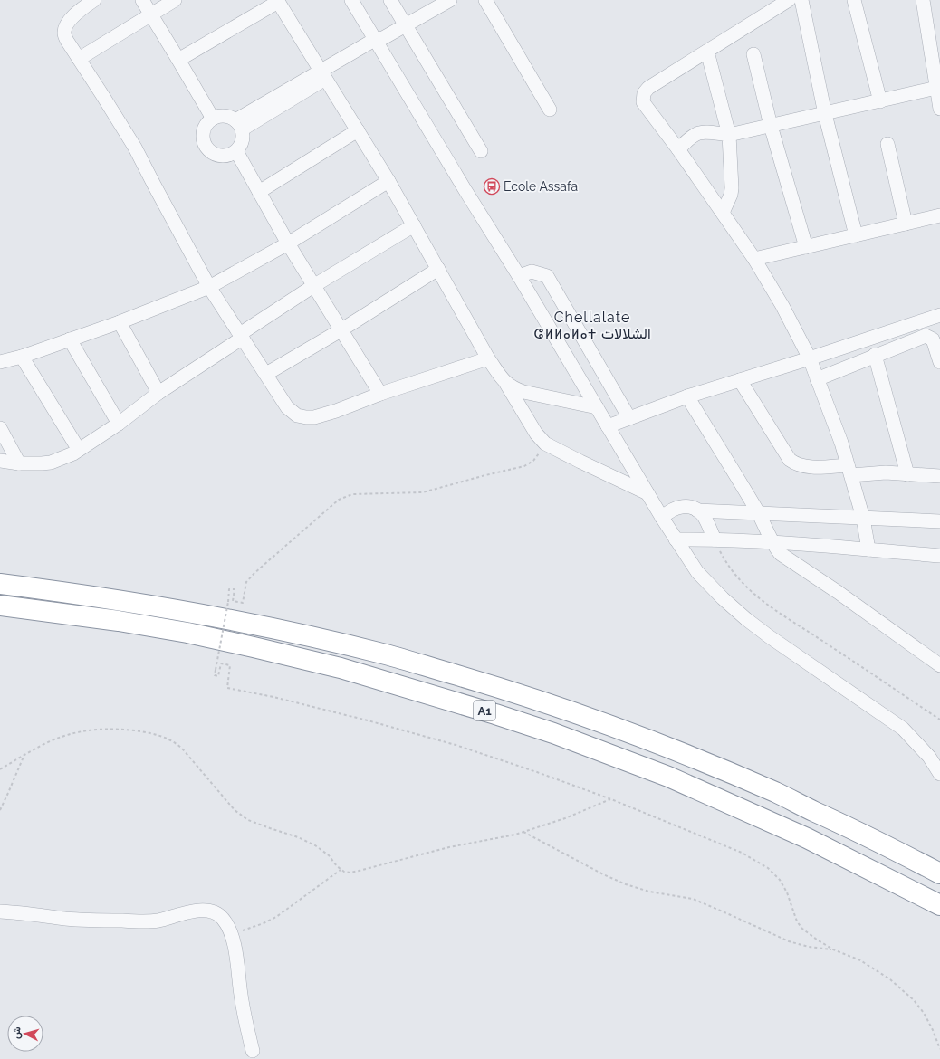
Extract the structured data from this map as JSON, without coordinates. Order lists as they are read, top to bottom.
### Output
{
  "streets": {
    "highway": ["A1"]
  },
  "districts": ["Chellalate ⵛⵍⵍⴰⵍⴰⵜ الشلالات"],
  "places": {
    "bus stop": ["Ecole Assafa"]
  },
  "north": "left"
}
